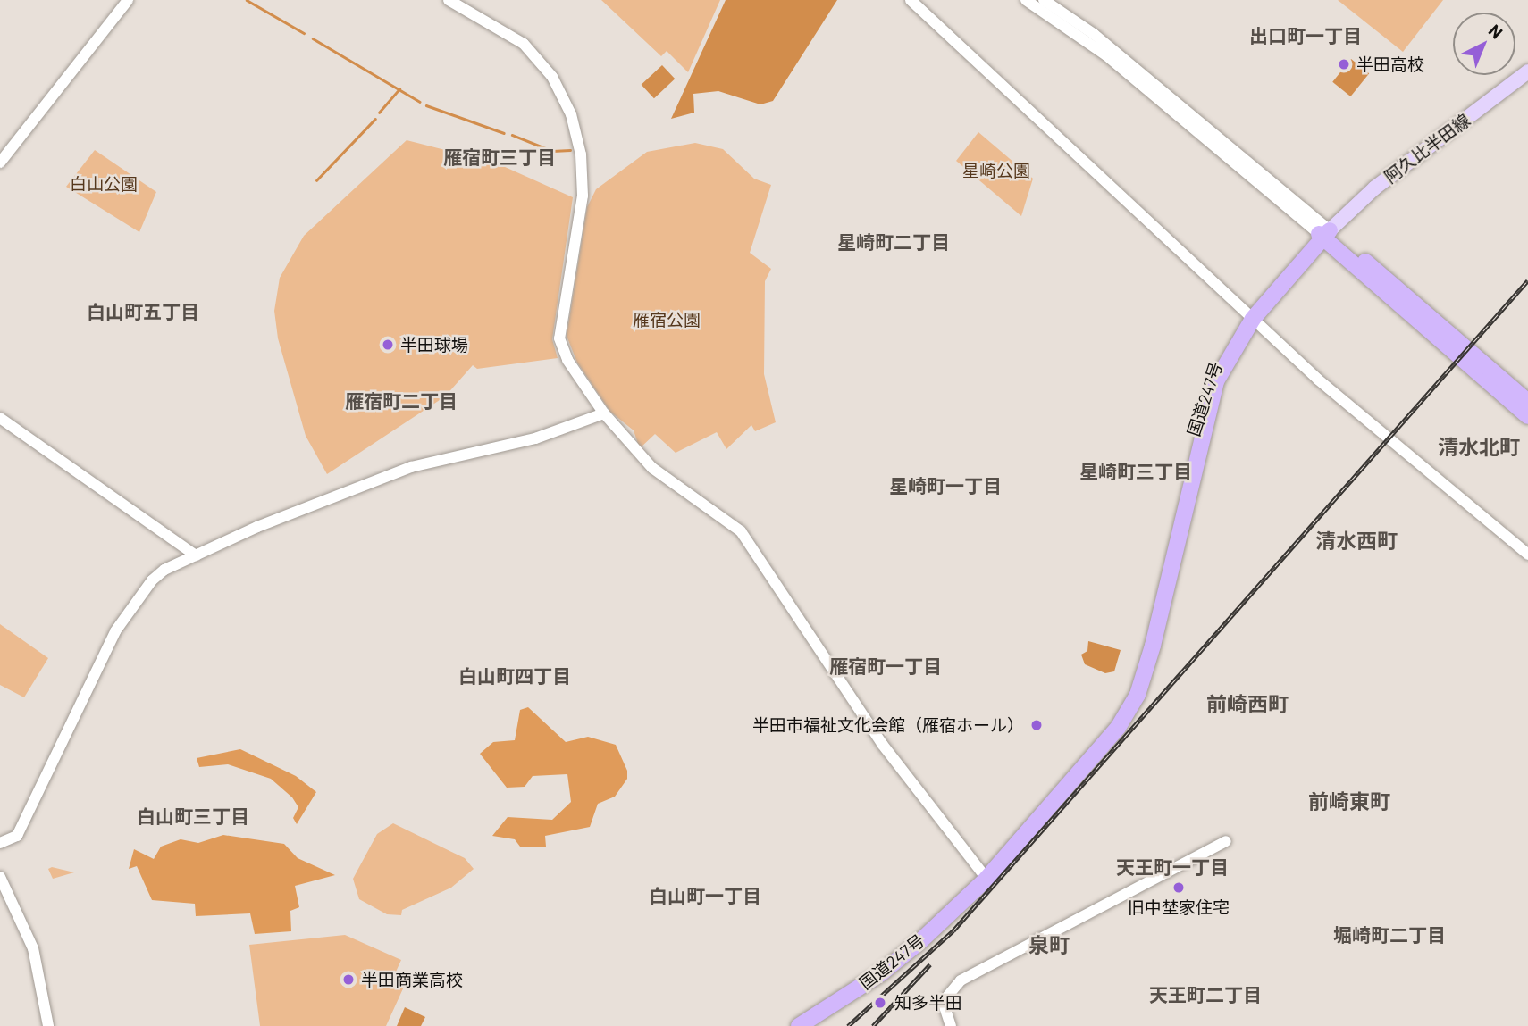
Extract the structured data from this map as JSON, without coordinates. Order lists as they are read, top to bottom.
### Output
{
  "streets": {
    "highway": ["国道247号"],
    "main road": ["阿久比半田線"]
  },
  "crossings": [
    ["阿久比半田線", "国道247号"]
  ],
  "districts": [
    "出口町一丁目",
    "雁宿町三丁目",
    "星崎町二丁目",
    "白山町五丁目",
    "雁宿町二丁目",
    "清水北町",
    "星崎町三丁目",
    "星崎町一丁目",
    "清水西町",
    "雁宿町一丁目",
    "白山町四丁目",
    "前崎西町",
    "前崎東町",
    "白山町三丁目",
    "天王町一丁目",
    "白山町一丁目",
    "堀崎町二丁目",
    "泉町",
    "天王町二丁目"
  ],
  "parks": ["星崎公園", "白山公園", "雁宿公園"],
  "places": [
    "半田高校",
    "半田球場",
    "半田市福祉文化会館（雁宿ホール）",
    "旧中埜家住宅",
    "半田商業高校",
    "知多半田"
  ],
  "north": "top right"
}
